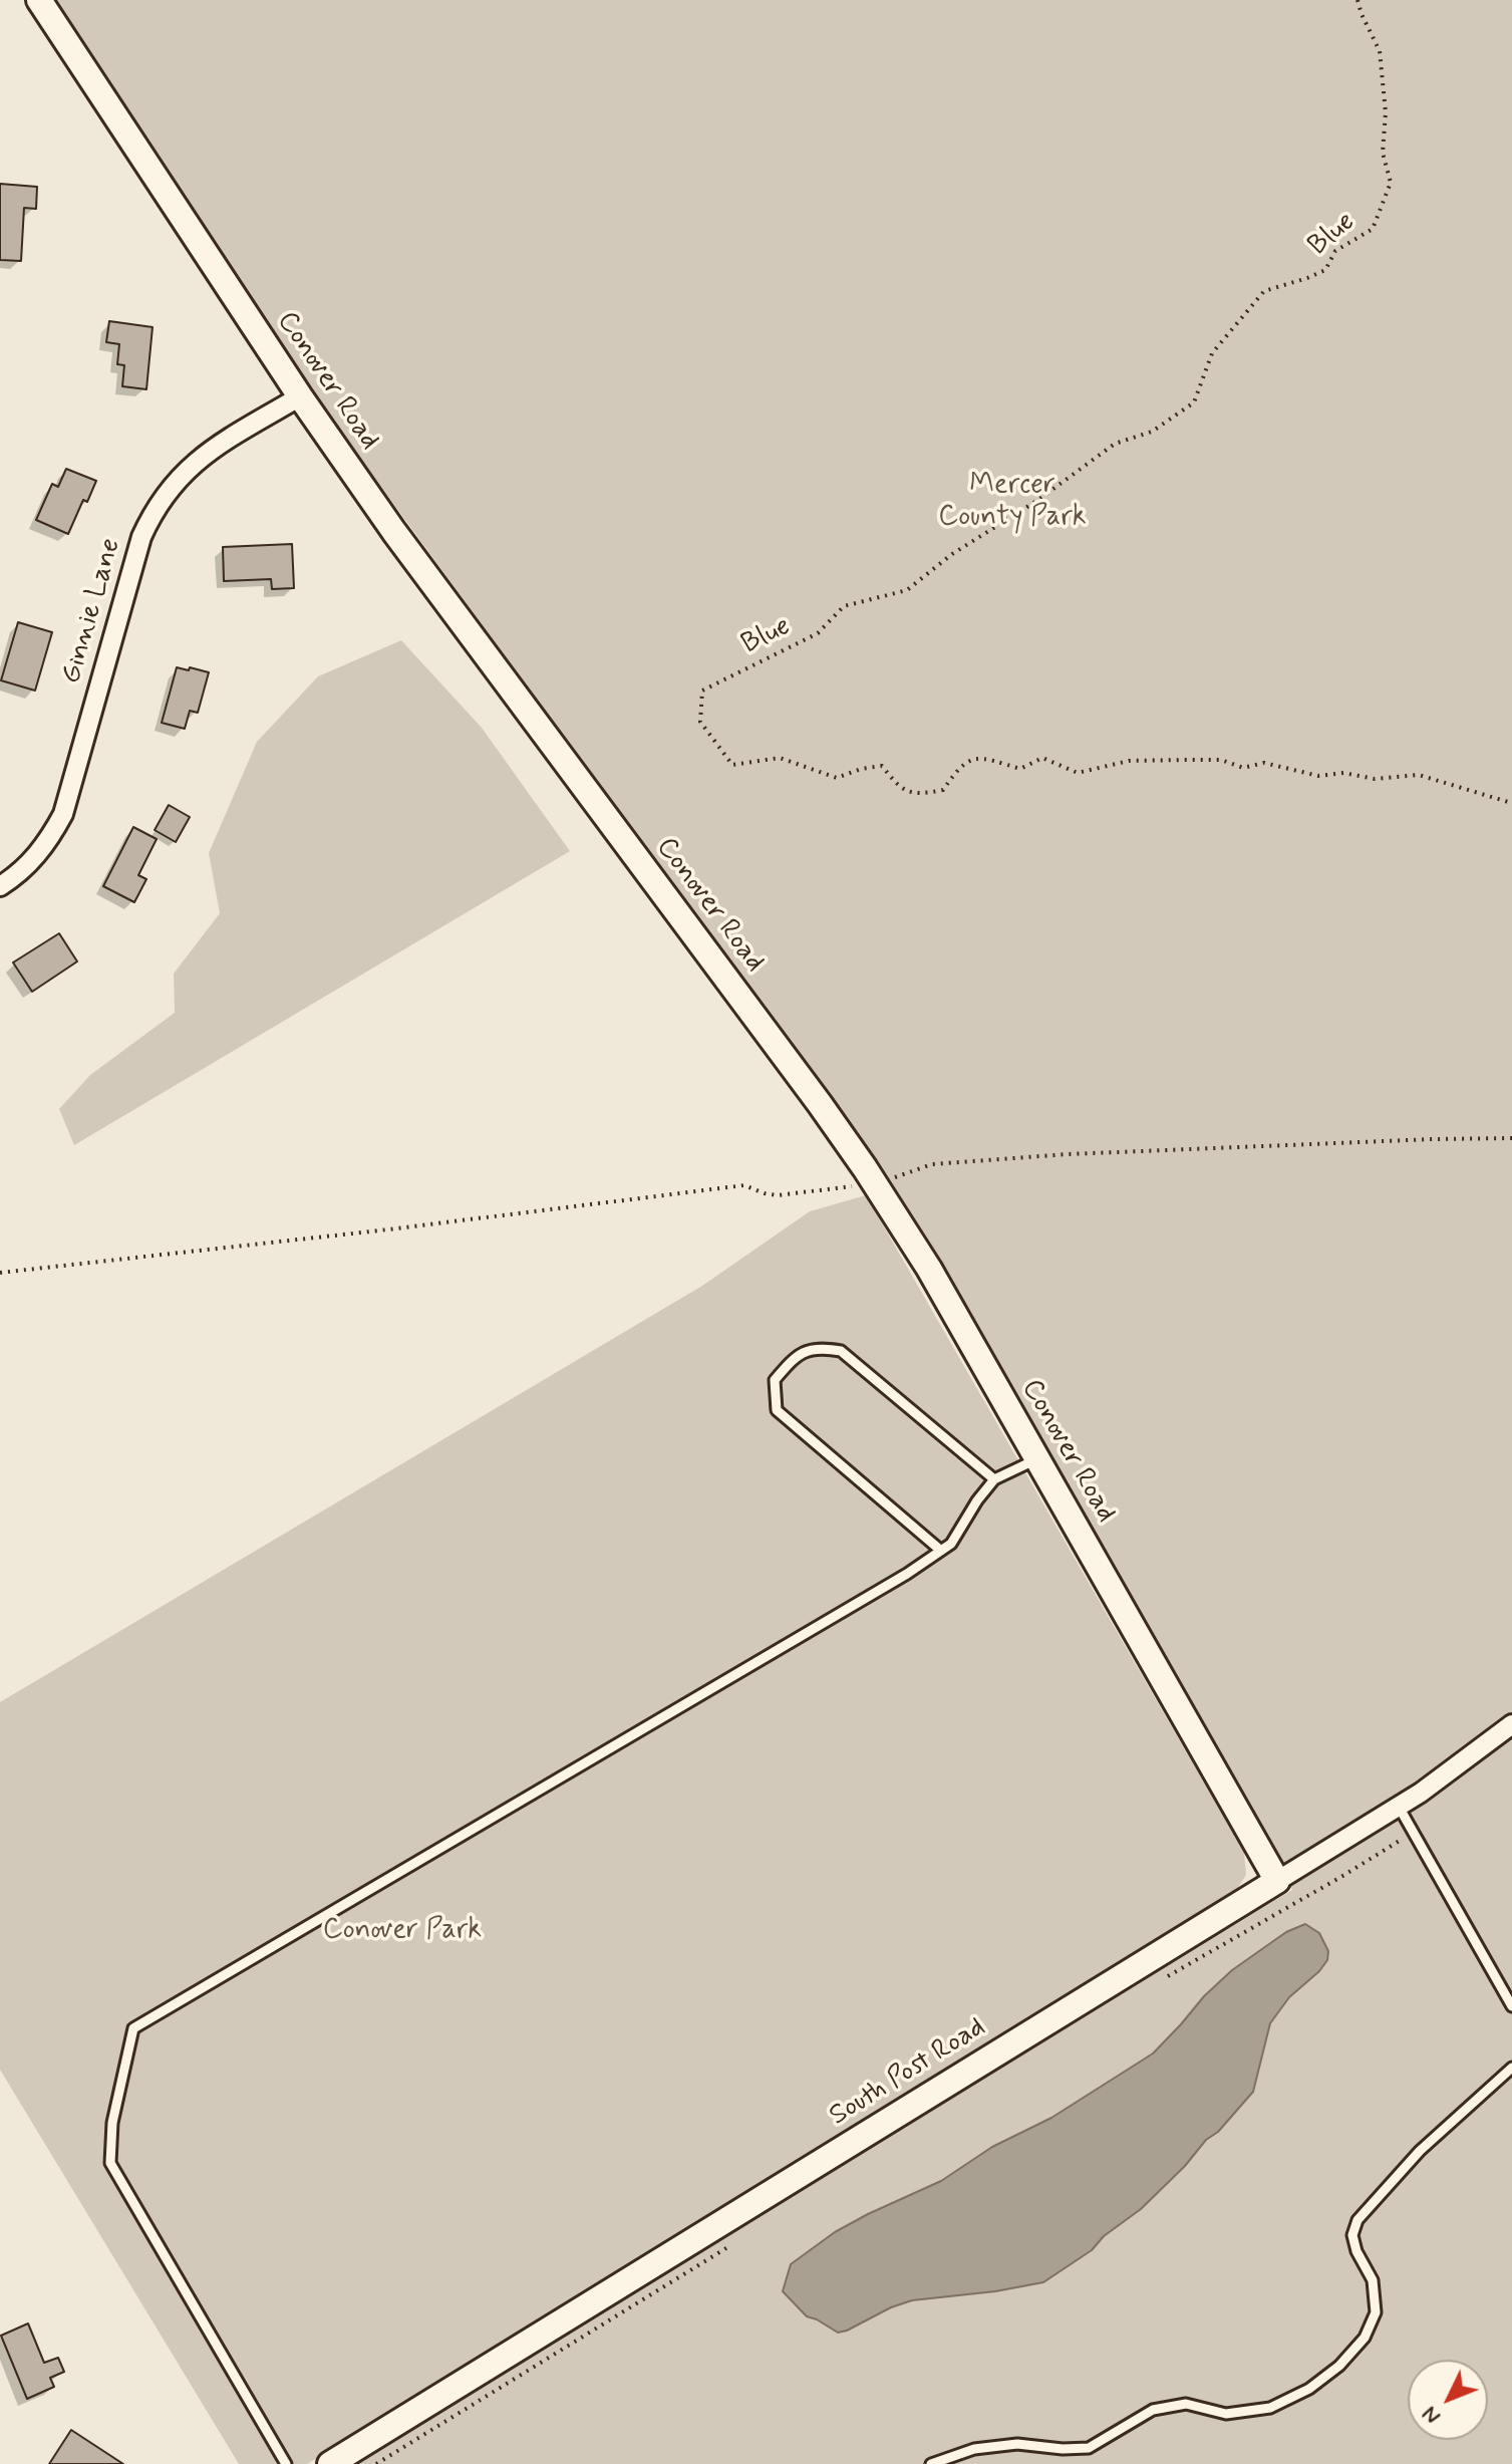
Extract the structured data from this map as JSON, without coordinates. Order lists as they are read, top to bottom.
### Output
{
  "streets": {
    "street": ["Conover Road", "Ginnie Lane", "South Post Road"],
    "path": ["Blue"]
  },
  "crossings": [
    ["Conover Road", "Ginnie Lane"],
    ["Conover Road", "South Post Road"]
  ],
  "parks": ["Mercer County Park", "Conover Park"],
  "north": "bottom left"
}
